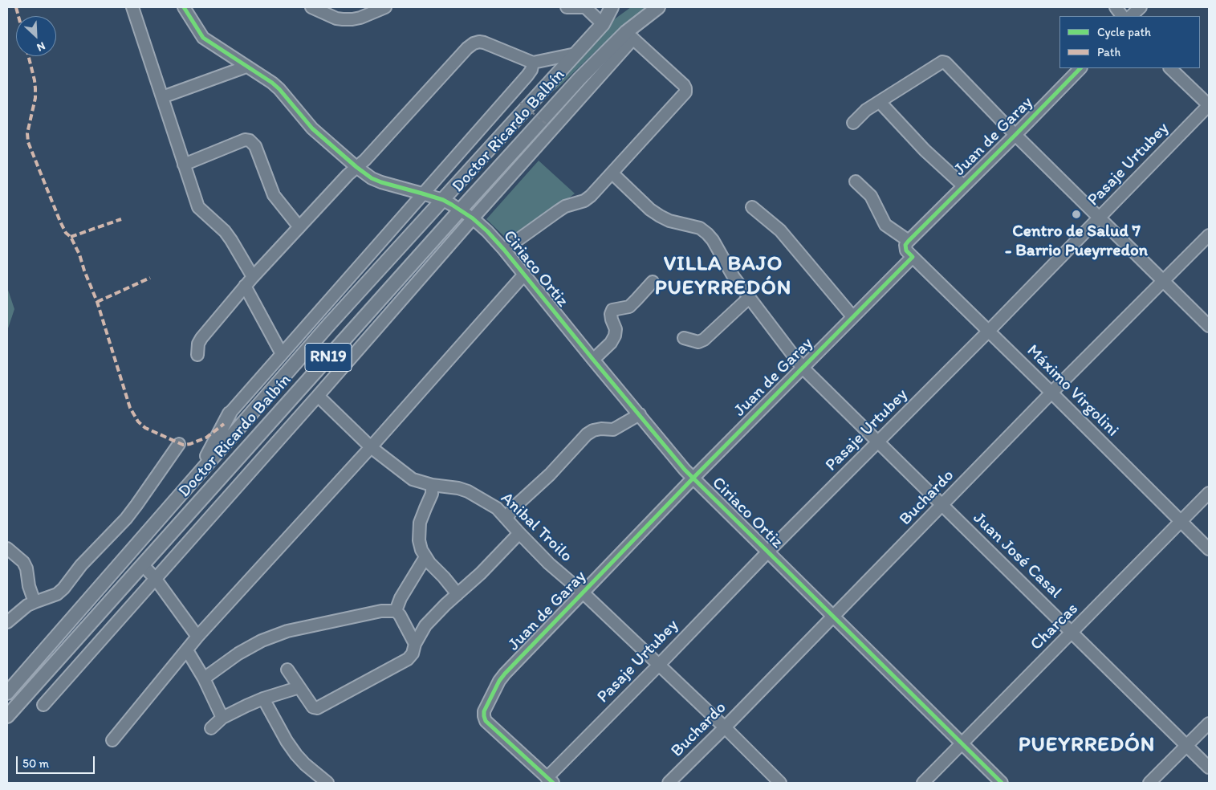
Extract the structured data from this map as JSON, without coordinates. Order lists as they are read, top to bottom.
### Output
{
  "streets": {
    "main road": ["Doctor Ricardo Balbín", "RN19"],
    "street": [
      "Juan de Garay",
      "Pasaje Urtubey",
      "Ciriaco Ortiz",
      "Máximo Virgolini",
      "Buchardo",
      "Anibal Troilo",
      "Juan José Casal",
      "Charcas"
    ]
  },
  "crossings": [
    ["Doctor Ricardo Balbín", "Ciriaco Ortiz"],
    ["Doctor Ricardo Balbín", "RN19"],
    ["Juan de Garay", "Pasaje Urtubey"],
    ["Juan de Garay", "Ciriaco Ortiz"],
    ["Juan de Garay", "Máximo Virgolini"],
    ["Juan de Garay", "Anibal Troilo"],
    ["Juan de Garay", "Juan José Casal"],
    ["Pasaje Urtubey", "Ciriaco Ortiz"],
    ["Pasaje Urtubey", "Máximo Virgolini"],
    ["Pasaje Urtubey", "Anibal Troilo"],
    ["Pasaje Urtubey", "Juan José Casal"],
    ["Ciriaco Ortiz", "Buchardo"],
    ["Ciriaco Ortiz", "Charcas"],
    ["Máximo Virgolini", "Buchardo"],
    ["Máximo Virgolini", "Charcas"],
    ["Buchardo", "Anibal Troilo"],
    ["Buchardo", "Juan José Casal"],
    ["Juan José Casal", "Charcas"]
  ],
  "districts": ["VILLA BAJO PUEYRREDÓN", "PUEYRREDÓN"],
  "places": ["Centro de Salud 7 - Barrio Pueyrredon"],
  "legend": ["Cycle path", "Path"],
  "scale_bar": "50 m",
  "north": "bottom right"
}
